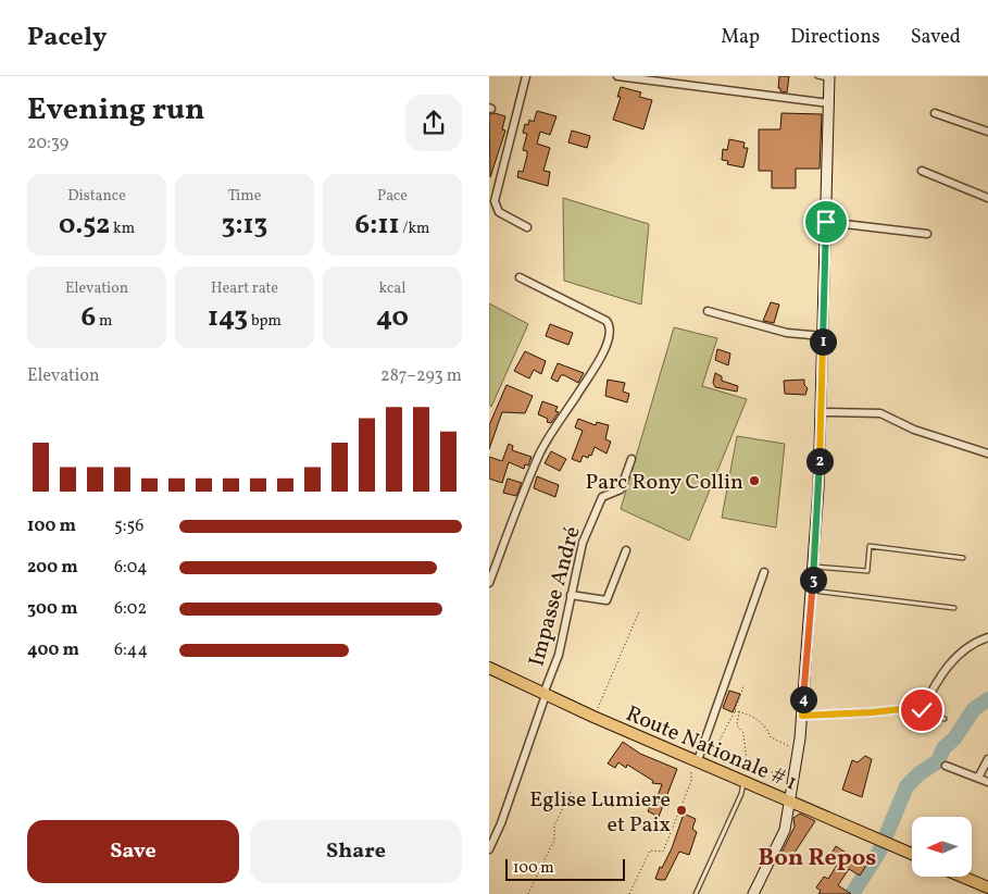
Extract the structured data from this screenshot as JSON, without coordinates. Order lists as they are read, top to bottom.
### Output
{
  "streets": {
    "main road": ["Route Nationale # 1"],
    "street": ["Impasse André"]
  },
  "crossings": [
    ["Impasse André", "Route Nationale # 1"]
  ],
  "districts": ["Bon Repos"],
  "places": ["Parc Rony Collin", "Eglise Lumiere et Paix"],
  "scale_bar": "100 m",
  "north": "left",
  "page": {
    "header": "Pacely",
    "nav": ["Map", "Directions", "Saved"],
    "heading": ["Evening run", "20:39"],
    "stats": [
      ["Distance", "0.52 km"],
      ["Time", "3:13"],
      ["Pace", "6:11 /km"],
      ["Elevation", "6 m"],
      ["Heart rate", "143 bpm"],
      ["kcal", "40"]
    ],
    "pins": [
      "1",
      "2",
      "3",
      "4"
    ],
    "chart": ["Elevation", "287–293 m"],
    "list": [
      {
        "name": "100 m",
        "note": "5:56"
      },
      {
        "name": "200 m",
        "note": "6:04"
      },
      {
        "name": "300 m",
        "note": "6:02"
      },
      {
        "name": "400 m",
        "note": "6:44"
      }
    ],
    "buttons": ["Save", "Share"],
    "scale": "100 m"
  }
}
